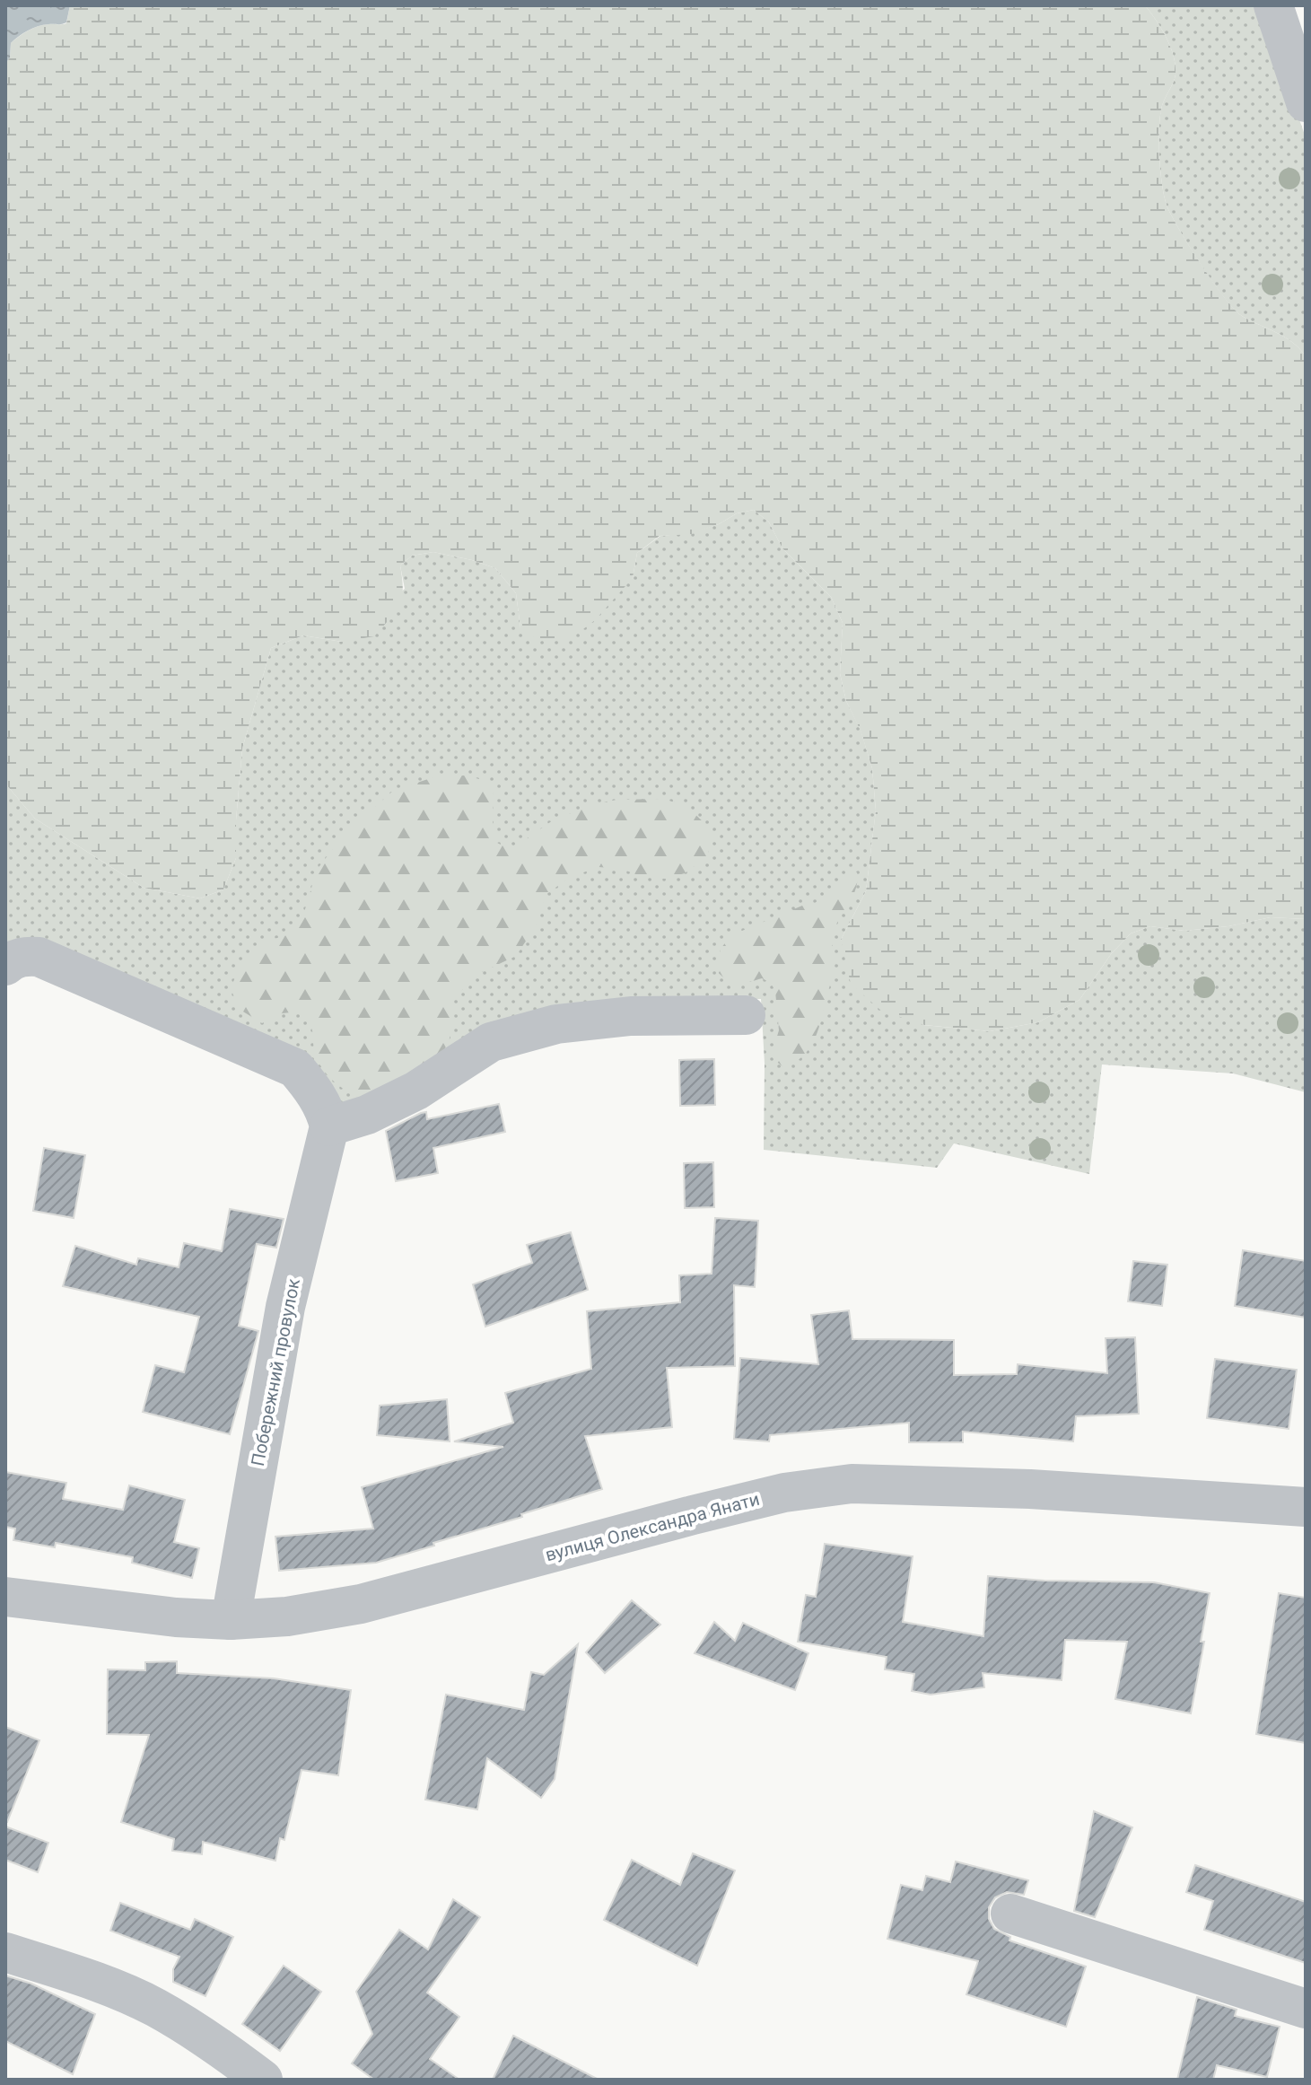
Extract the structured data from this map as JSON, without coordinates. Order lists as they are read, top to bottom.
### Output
{
  "streets": {
    "street": ["Побережний провулок", "вулиця Олександра Янати"]
  },
  "crossings": [
    ["Побережний провулок", "вулиця Олександра Янати"]
  ]
}
